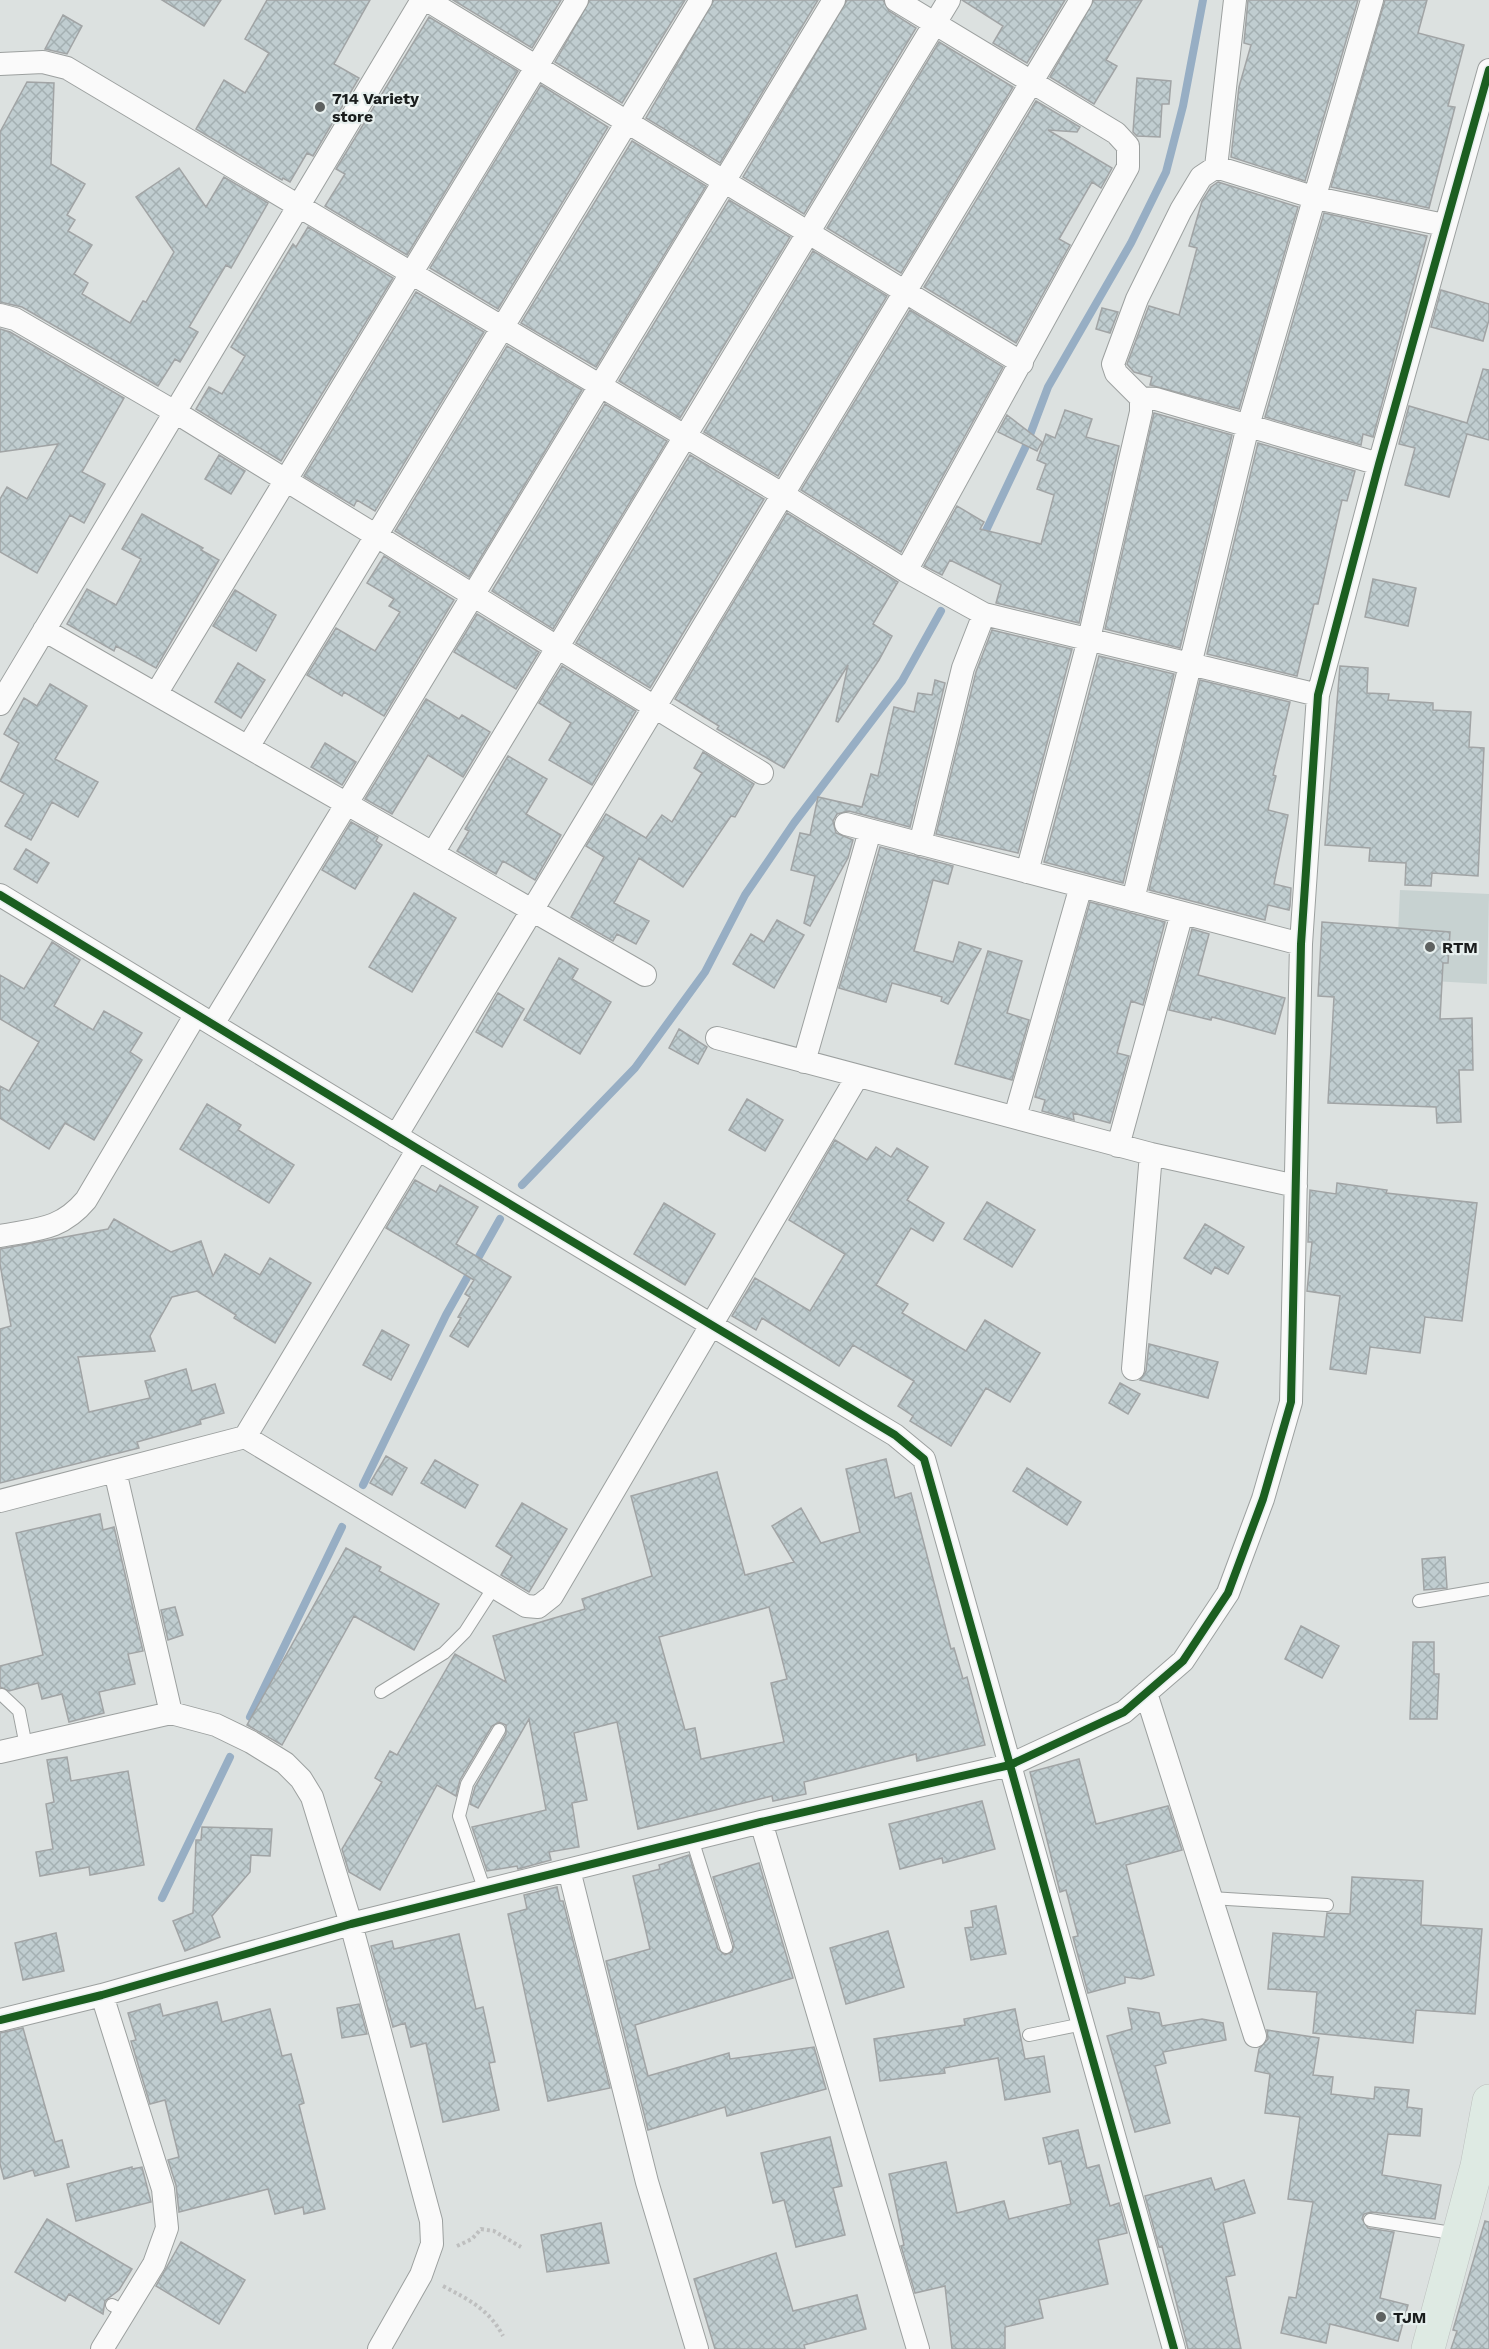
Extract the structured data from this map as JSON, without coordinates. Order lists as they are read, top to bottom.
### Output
{
  "places": ["714 Variety store", "RTM", "TJM"]
}
